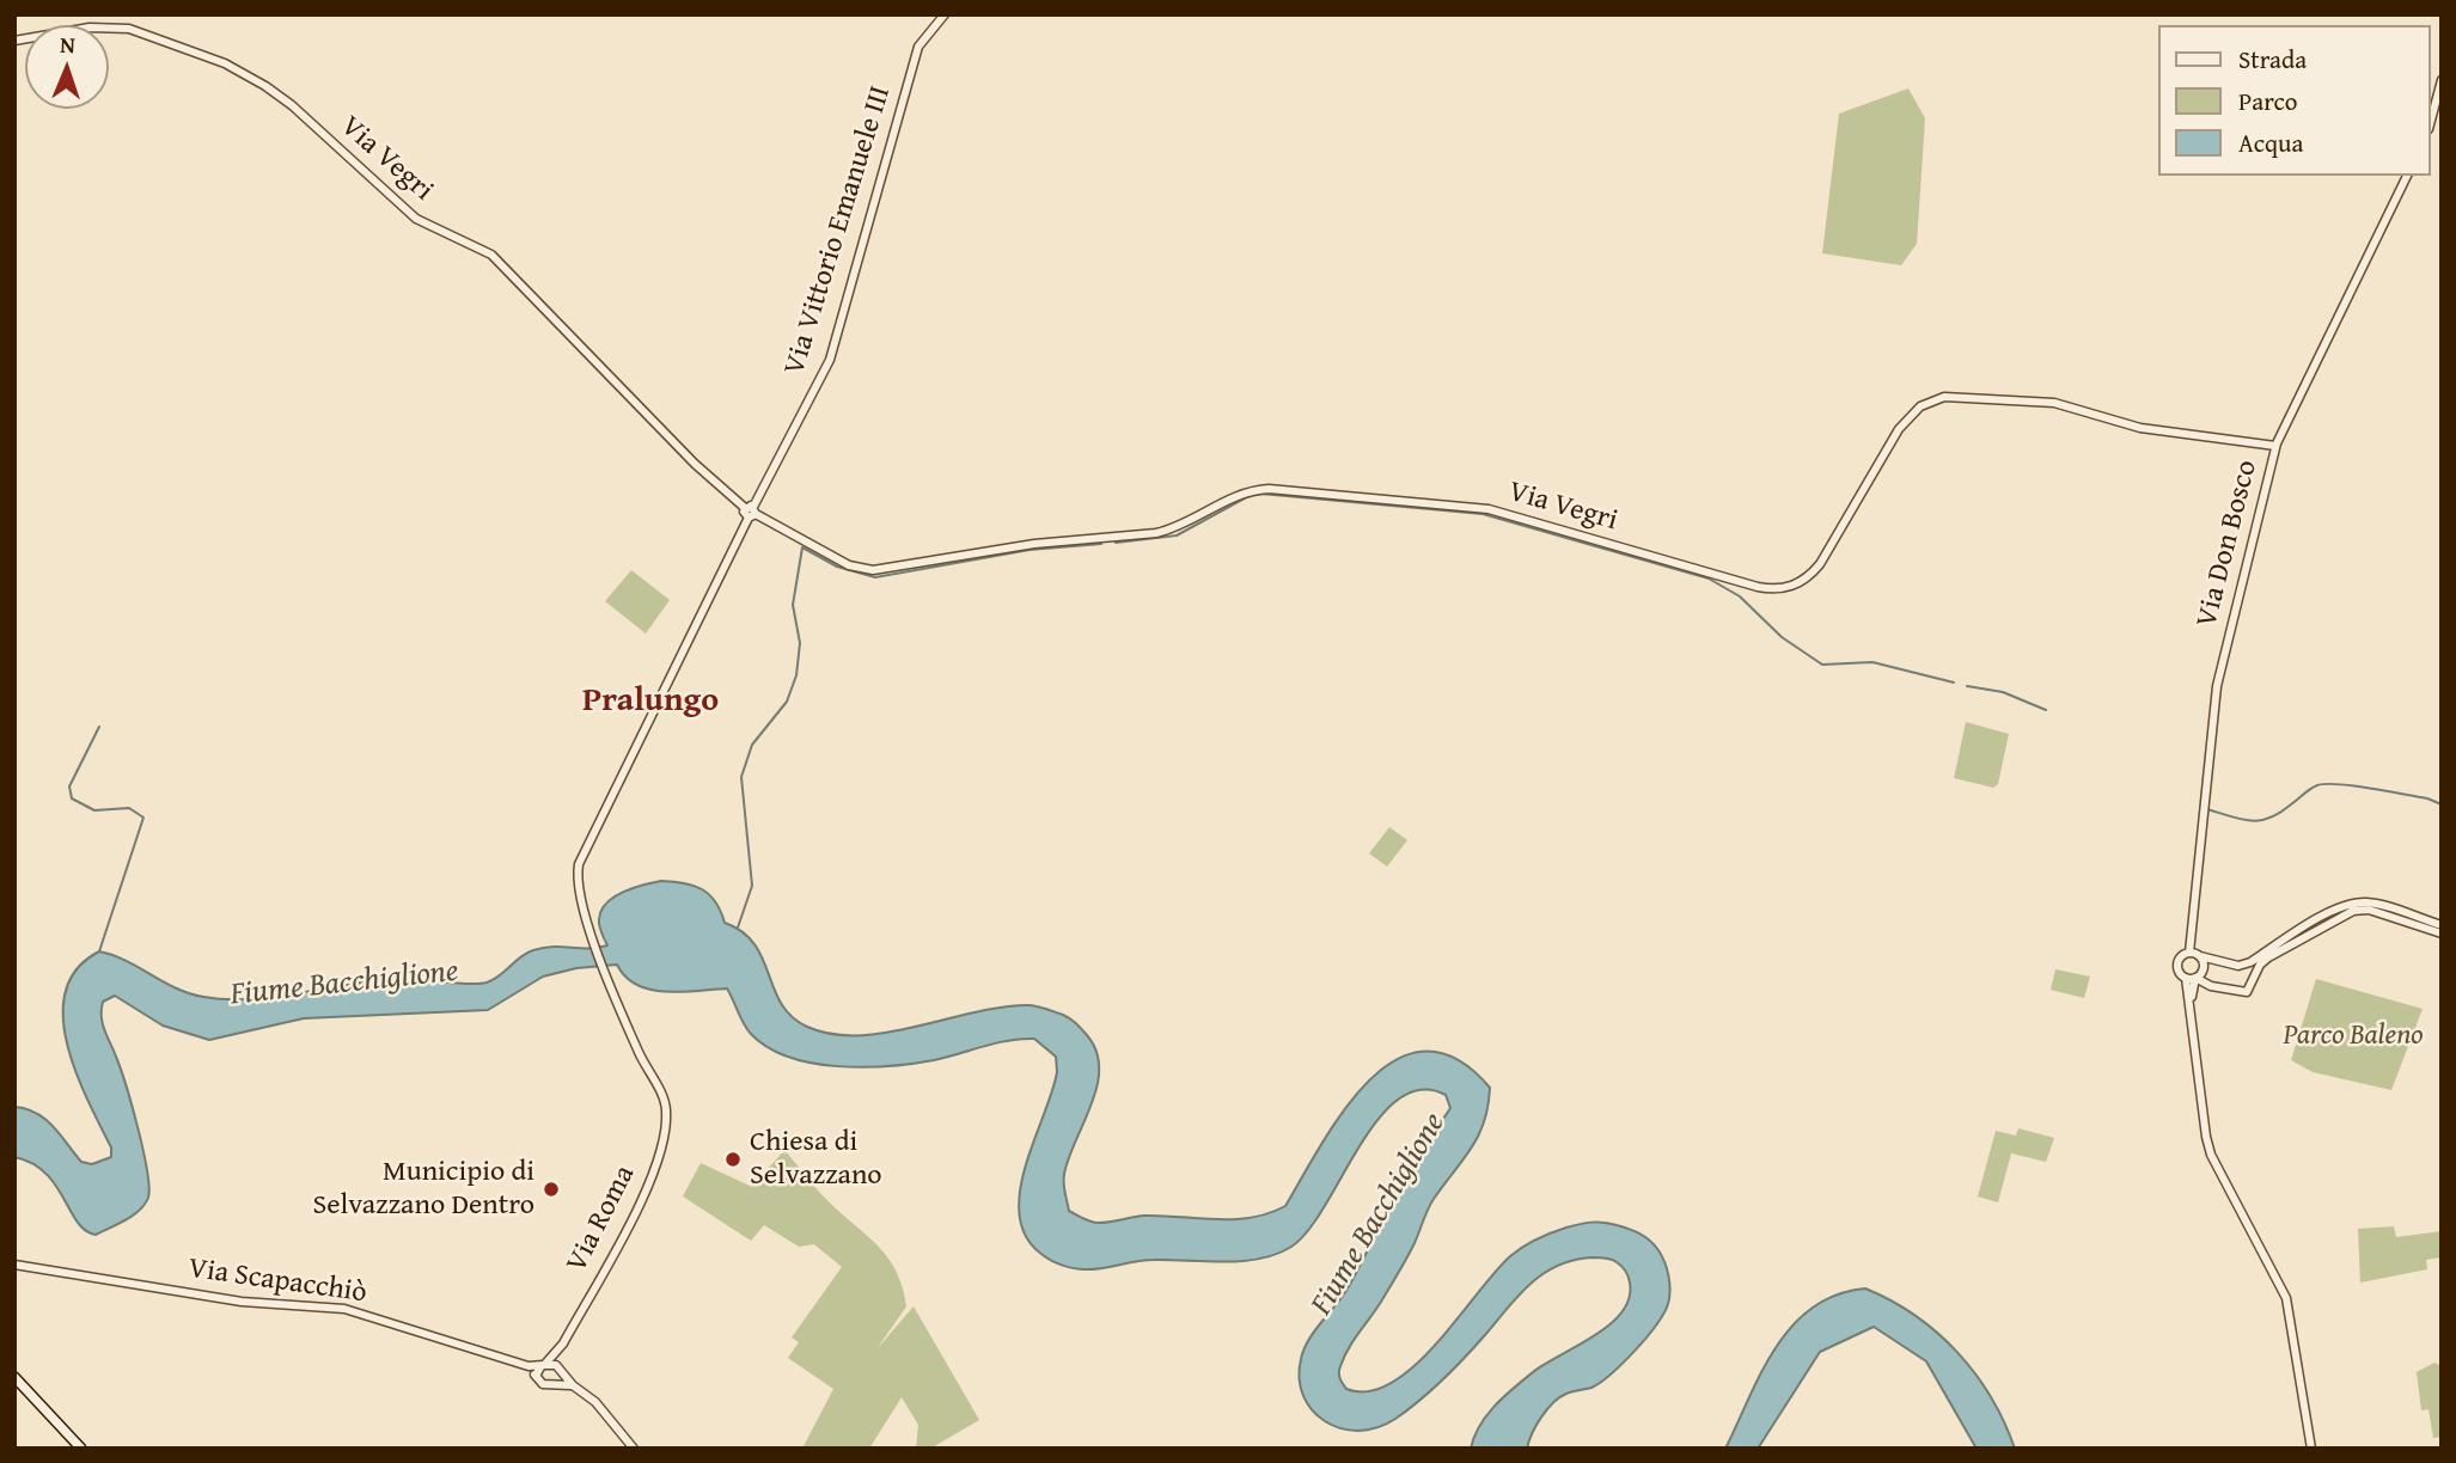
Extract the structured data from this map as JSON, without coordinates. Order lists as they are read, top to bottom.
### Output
{
  "streets": {
    "street": [
      "Via Vegri",
      "Via Vittorio Emanuele III",
      "Via Don Bosco",
      "Via Roma",
      "Via Scapacchiò"
    ]
  },
  "crossings": [
    ["Via Vegri", "Via Vittorio Emanuele III"],
    ["Via Vegri", "Via Don Bosco"],
    ["Via Vittorio Emanuele III", "Via Roma"],
    ["Via Roma", "Via Scapacchiò"]
  ],
  "districts": ["Pralungo"],
  "water": ["Fiume Bacchiglione"],
  "parks": ["Parco Baleno"],
  "places": ["Chiesa di Selvazzano", "Municipio di Selvazzano Dentro"],
  "legend": ["Strada", "Parco", "Acqua"],
  "north": "top"
}
